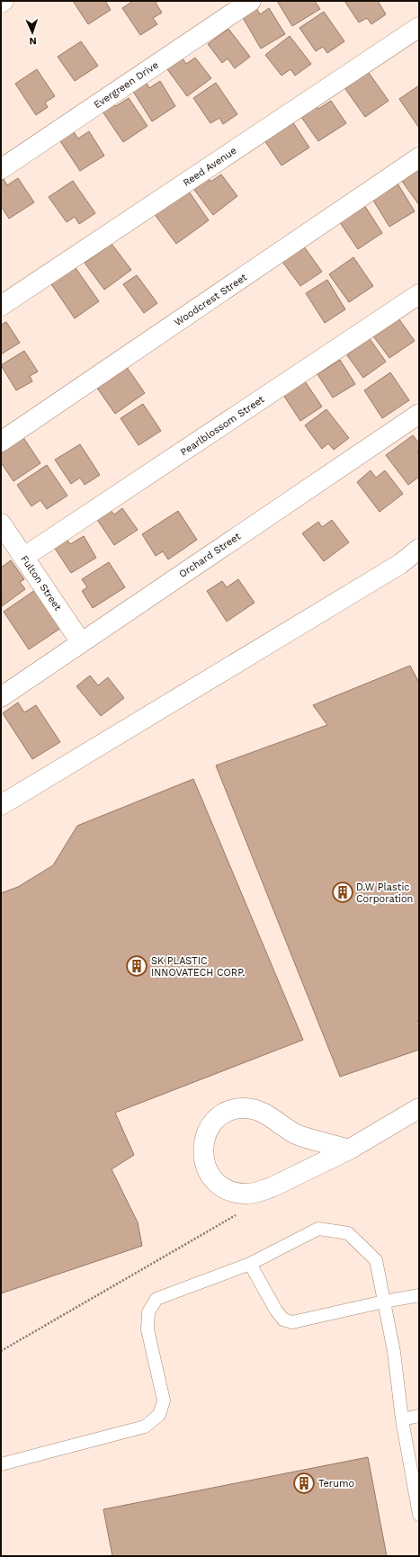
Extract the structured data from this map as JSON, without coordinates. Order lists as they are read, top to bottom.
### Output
{
  "streets": {
    "street": [
      "Evergreen Drive",
      "Reed Avenue",
      "Woodcrest Street",
      "Pearlblossom Street",
      "Orchard Street",
      "Fulton Street"
    ]
  },
  "crossings": [
    ["Pearlblossom Street", "Fulton Street"],
    ["Orchard Street", "Fulton Street"]
  ],
  "places": {
    "building": ["D.W Plastic Corporation", "SK PLASTIC INNOVATECH CORP.", "Terumo"]
  },
  "north": "bottom"
}
